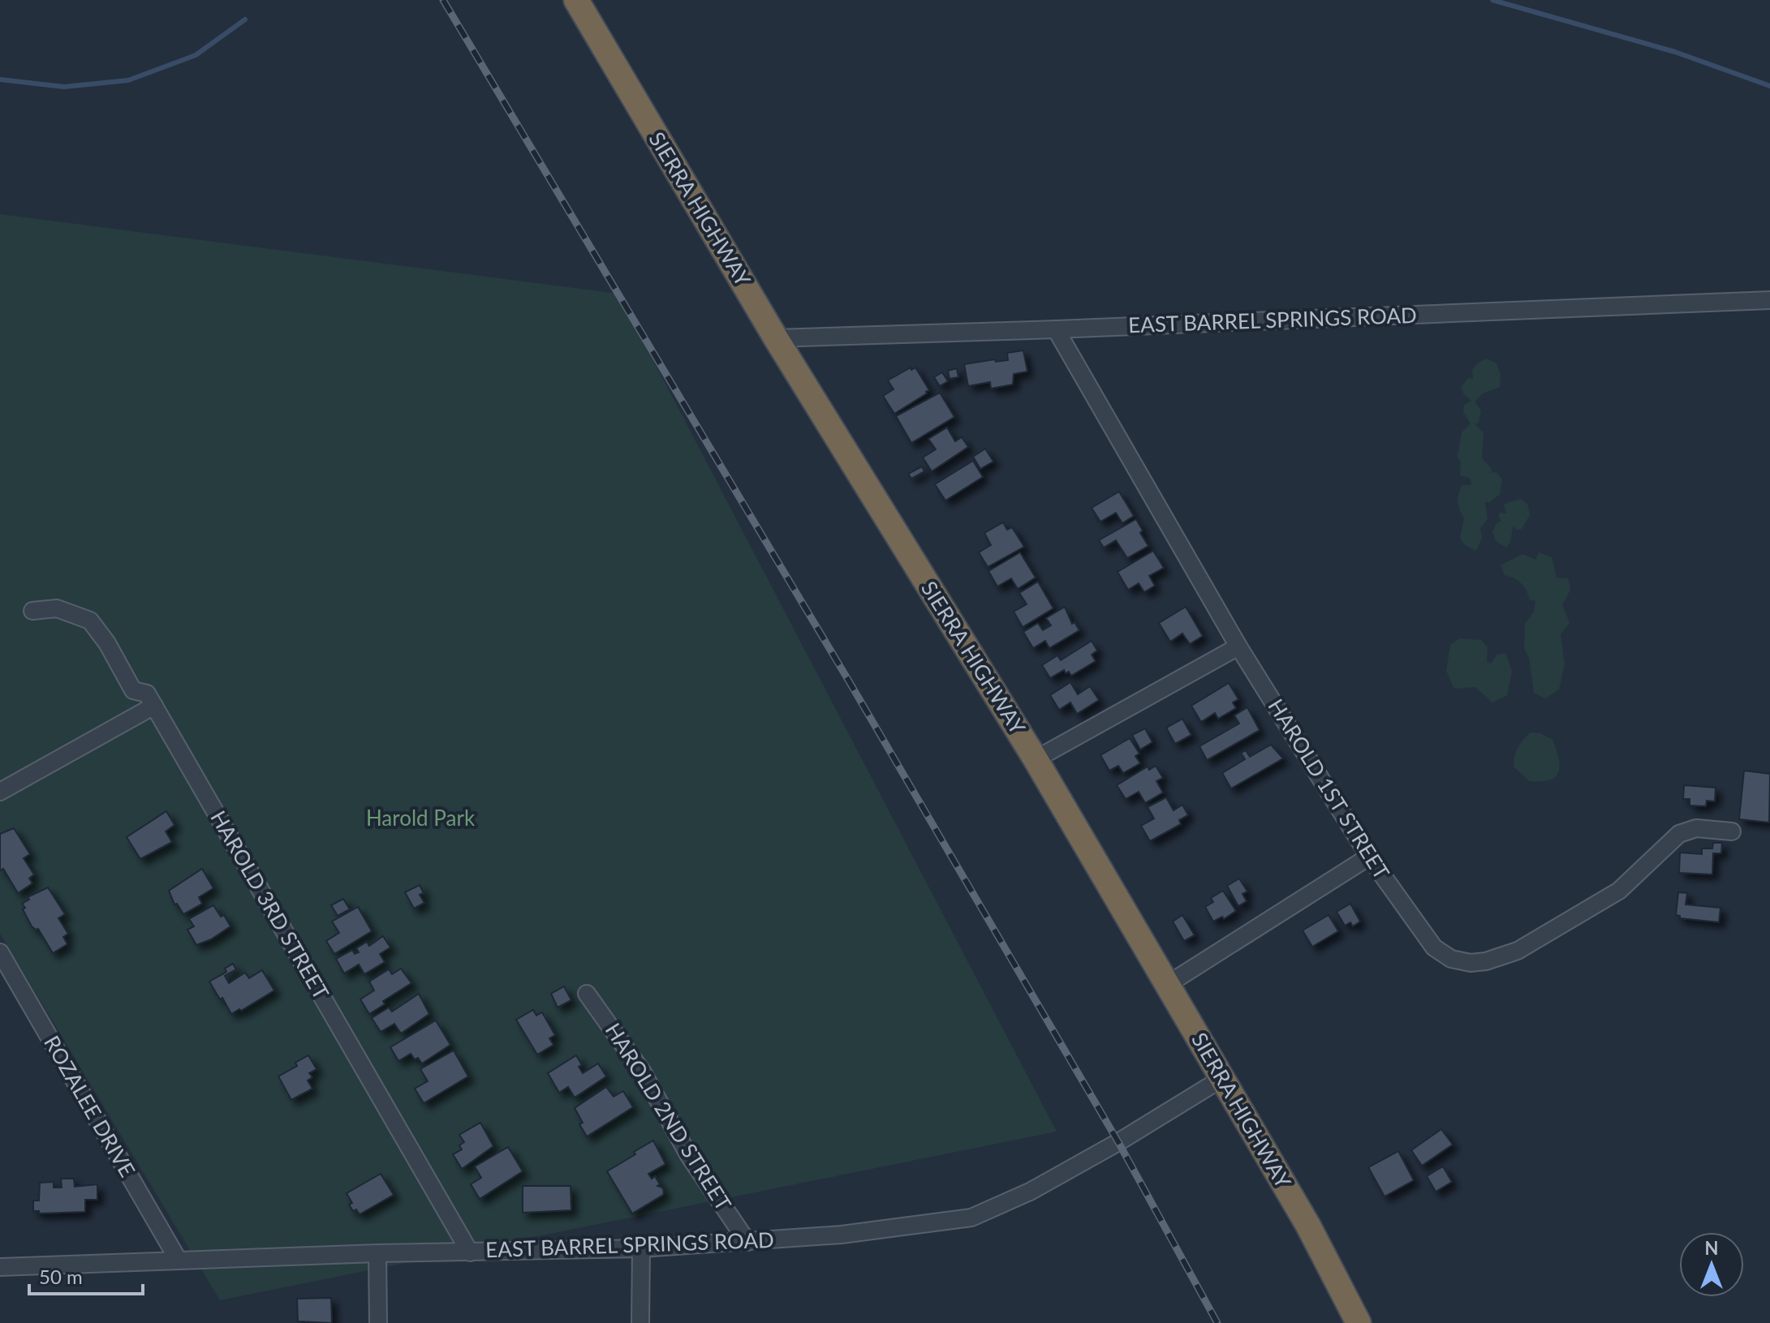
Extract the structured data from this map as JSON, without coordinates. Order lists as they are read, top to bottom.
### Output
{
  "streets": {
    "highway": ["SIERRA HIGHWAY"],
    "street": [
      "EAST BARREL SPRINGS ROAD",
      "HAROLD 1ST STREET",
      "HAROLD 3RD STREET",
      "ROZALEE DRIVE",
      "HAROLD 2ND STREET"
    ]
  },
  "crossings": [
    ["SIERRA HIGHWAY", "EAST BARREL SPRINGS ROAD"],
    ["EAST BARREL SPRINGS ROAD", "HAROLD 1ST STREET"],
    ["EAST BARREL SPRINGS ROAD", "HAROLD 3RD STREET"],
    ["EAST BARREL SPRINGS ROAD", "ROZALEE DRIVE"],
    ["EAST BARREL SPRINGS ROAD", "HAROLD 2ND STREET"]
  ],
  "parks": ["Harold Park"],
  "scale_bar": "50 m",
  "north": "top"
}
